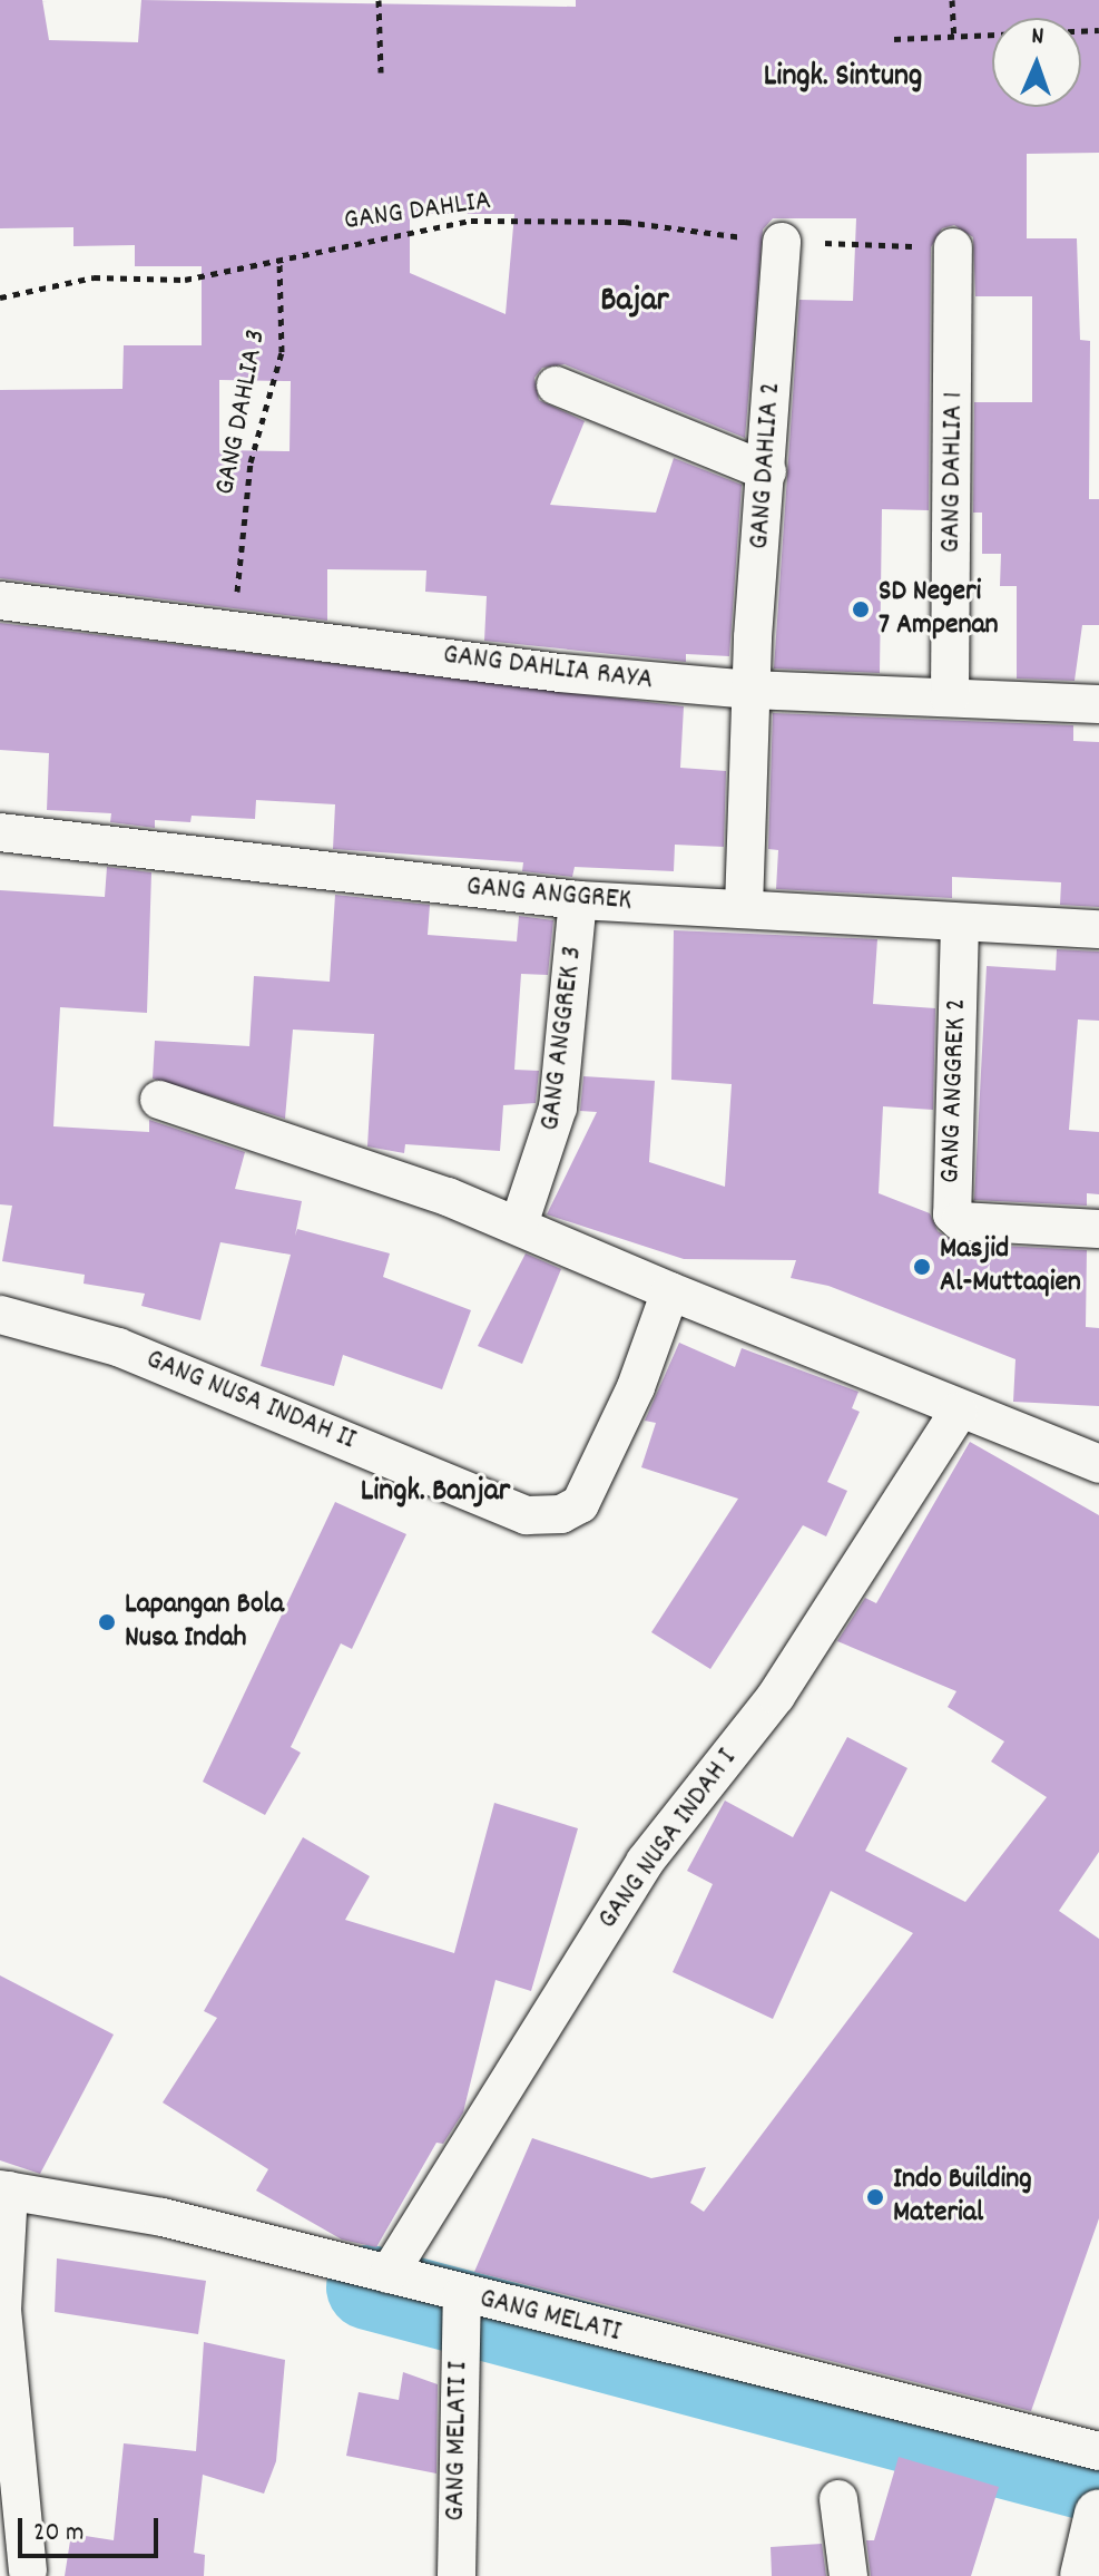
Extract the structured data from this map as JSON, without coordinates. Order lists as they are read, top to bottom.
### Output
{
  "streets": {
    "street": [
      "GANG DAHLIA 2",
      "GANG DAHLIA 1",
      "GANG DAHLIA RAYA",
      "GANG ANGGREK",
      "GANG ANGGREK 3",
      "GANG ANGGREK 2",
      "GANG NUSA INDAH II",
      "GANG NUSA INDAH I",
      "GANG MELATI",
      "GANG MELATI I"
    ],
    "path": ["GANG DAHLIA", "GANG DAHLIA 3"]
  },
  "crossings": [
    ["GANG DAHLIA", "GANG DAHLIA 3"],
    ["GANG DAHLIA", "GANG DAHLIA 2"],
    ["GANG DAHLIA", "GANG DAHLIA 1"],
    ["GANG DAHLIA 3", "GANG DAHLIA RAYA"],
    ["GANG DAHLIA 2", "GANG DAHLIA RAYA"],
    ["GANG DAHLIA 2", "GANG ANGGREK"],
    ["GANG DAHLIA 1", "GANG DAHLIA RAYA"],
    ["GANG ANGGREK", "GANG ANGGREK 3"],
    ["GANG ANGGREK", "GANG ANGGREK 2"],
    ["GANG NUSA INDAH I", "GANG MELATI"],
    ["GANG MELATI", "GANG MELATI I"]
  ],
  "districts": ["Lingk. Sintung", "Bajar", "Lingk. Banjar"],
  "places": [
    "SD Negeri 7 Ampenan",
    "Masjid Al-Muttaqien",
    "Lapangan Bola Nusa Indah",
    "Indo Building Material"
  ],
  "scale_bar": "20 m",
  "north": "top"
}
